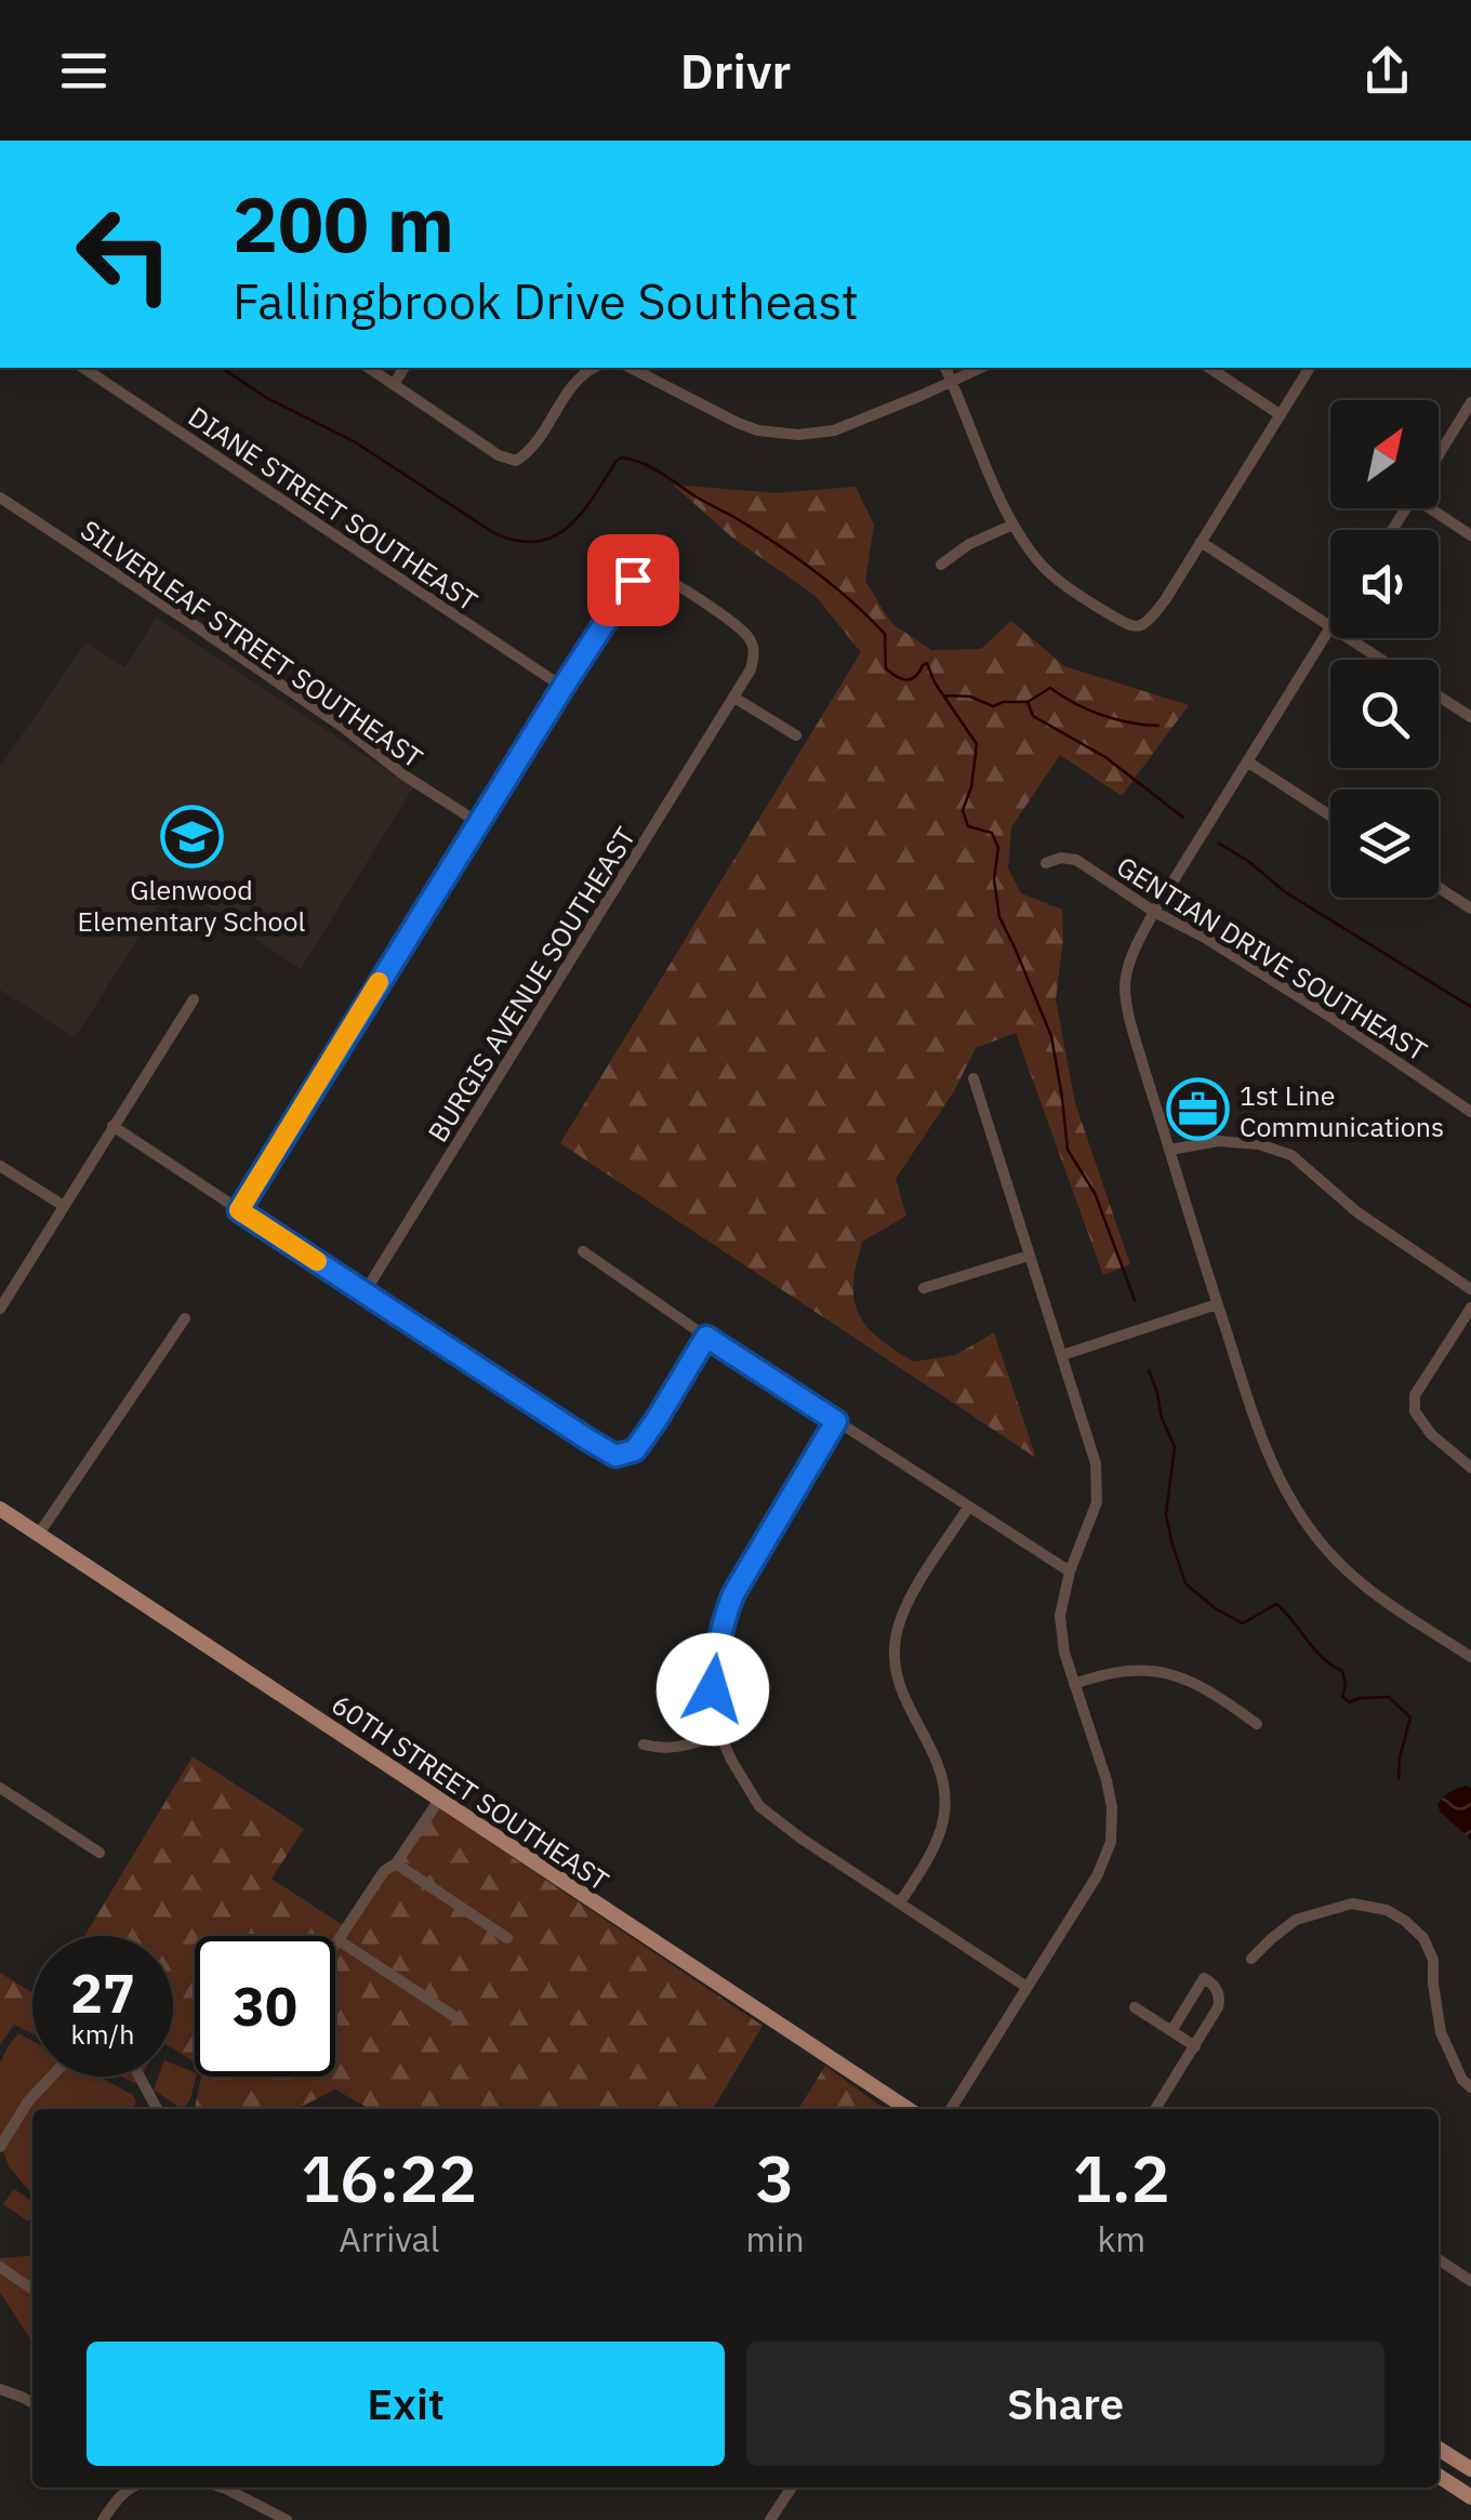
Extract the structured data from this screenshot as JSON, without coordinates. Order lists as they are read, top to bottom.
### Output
{
  "streets": {
    "main road": ["60TH STREET SOUTHEAST"],
    "street": [
      "DIANE STREET SOUTHEAST",
      "SILVERLEAF STREET SOUTHEAST",
      "GENTIAN DRIVE SOUTHEAST",
      "BURGIS AVENUE SOUTHEAST"
    ]
  },
  "places": {
    "school or university": ["Glenwood Elementary School"],
    "office": ["1st Line Communications"]
  },
  "north": "top right",
  "page": {
    "header": "Drivr",
    "turn": ["200 m", "Fallingbrook Drive Southeast"],
    "speed": "27 km/h",
    "limit": "30",
    "eta": [
      "16:22",
      "Arrival",
      "3",
      "min",
      "1.2",
      "km"
    ],
    "buttons": ["Exit", "Share"]
  }
}
